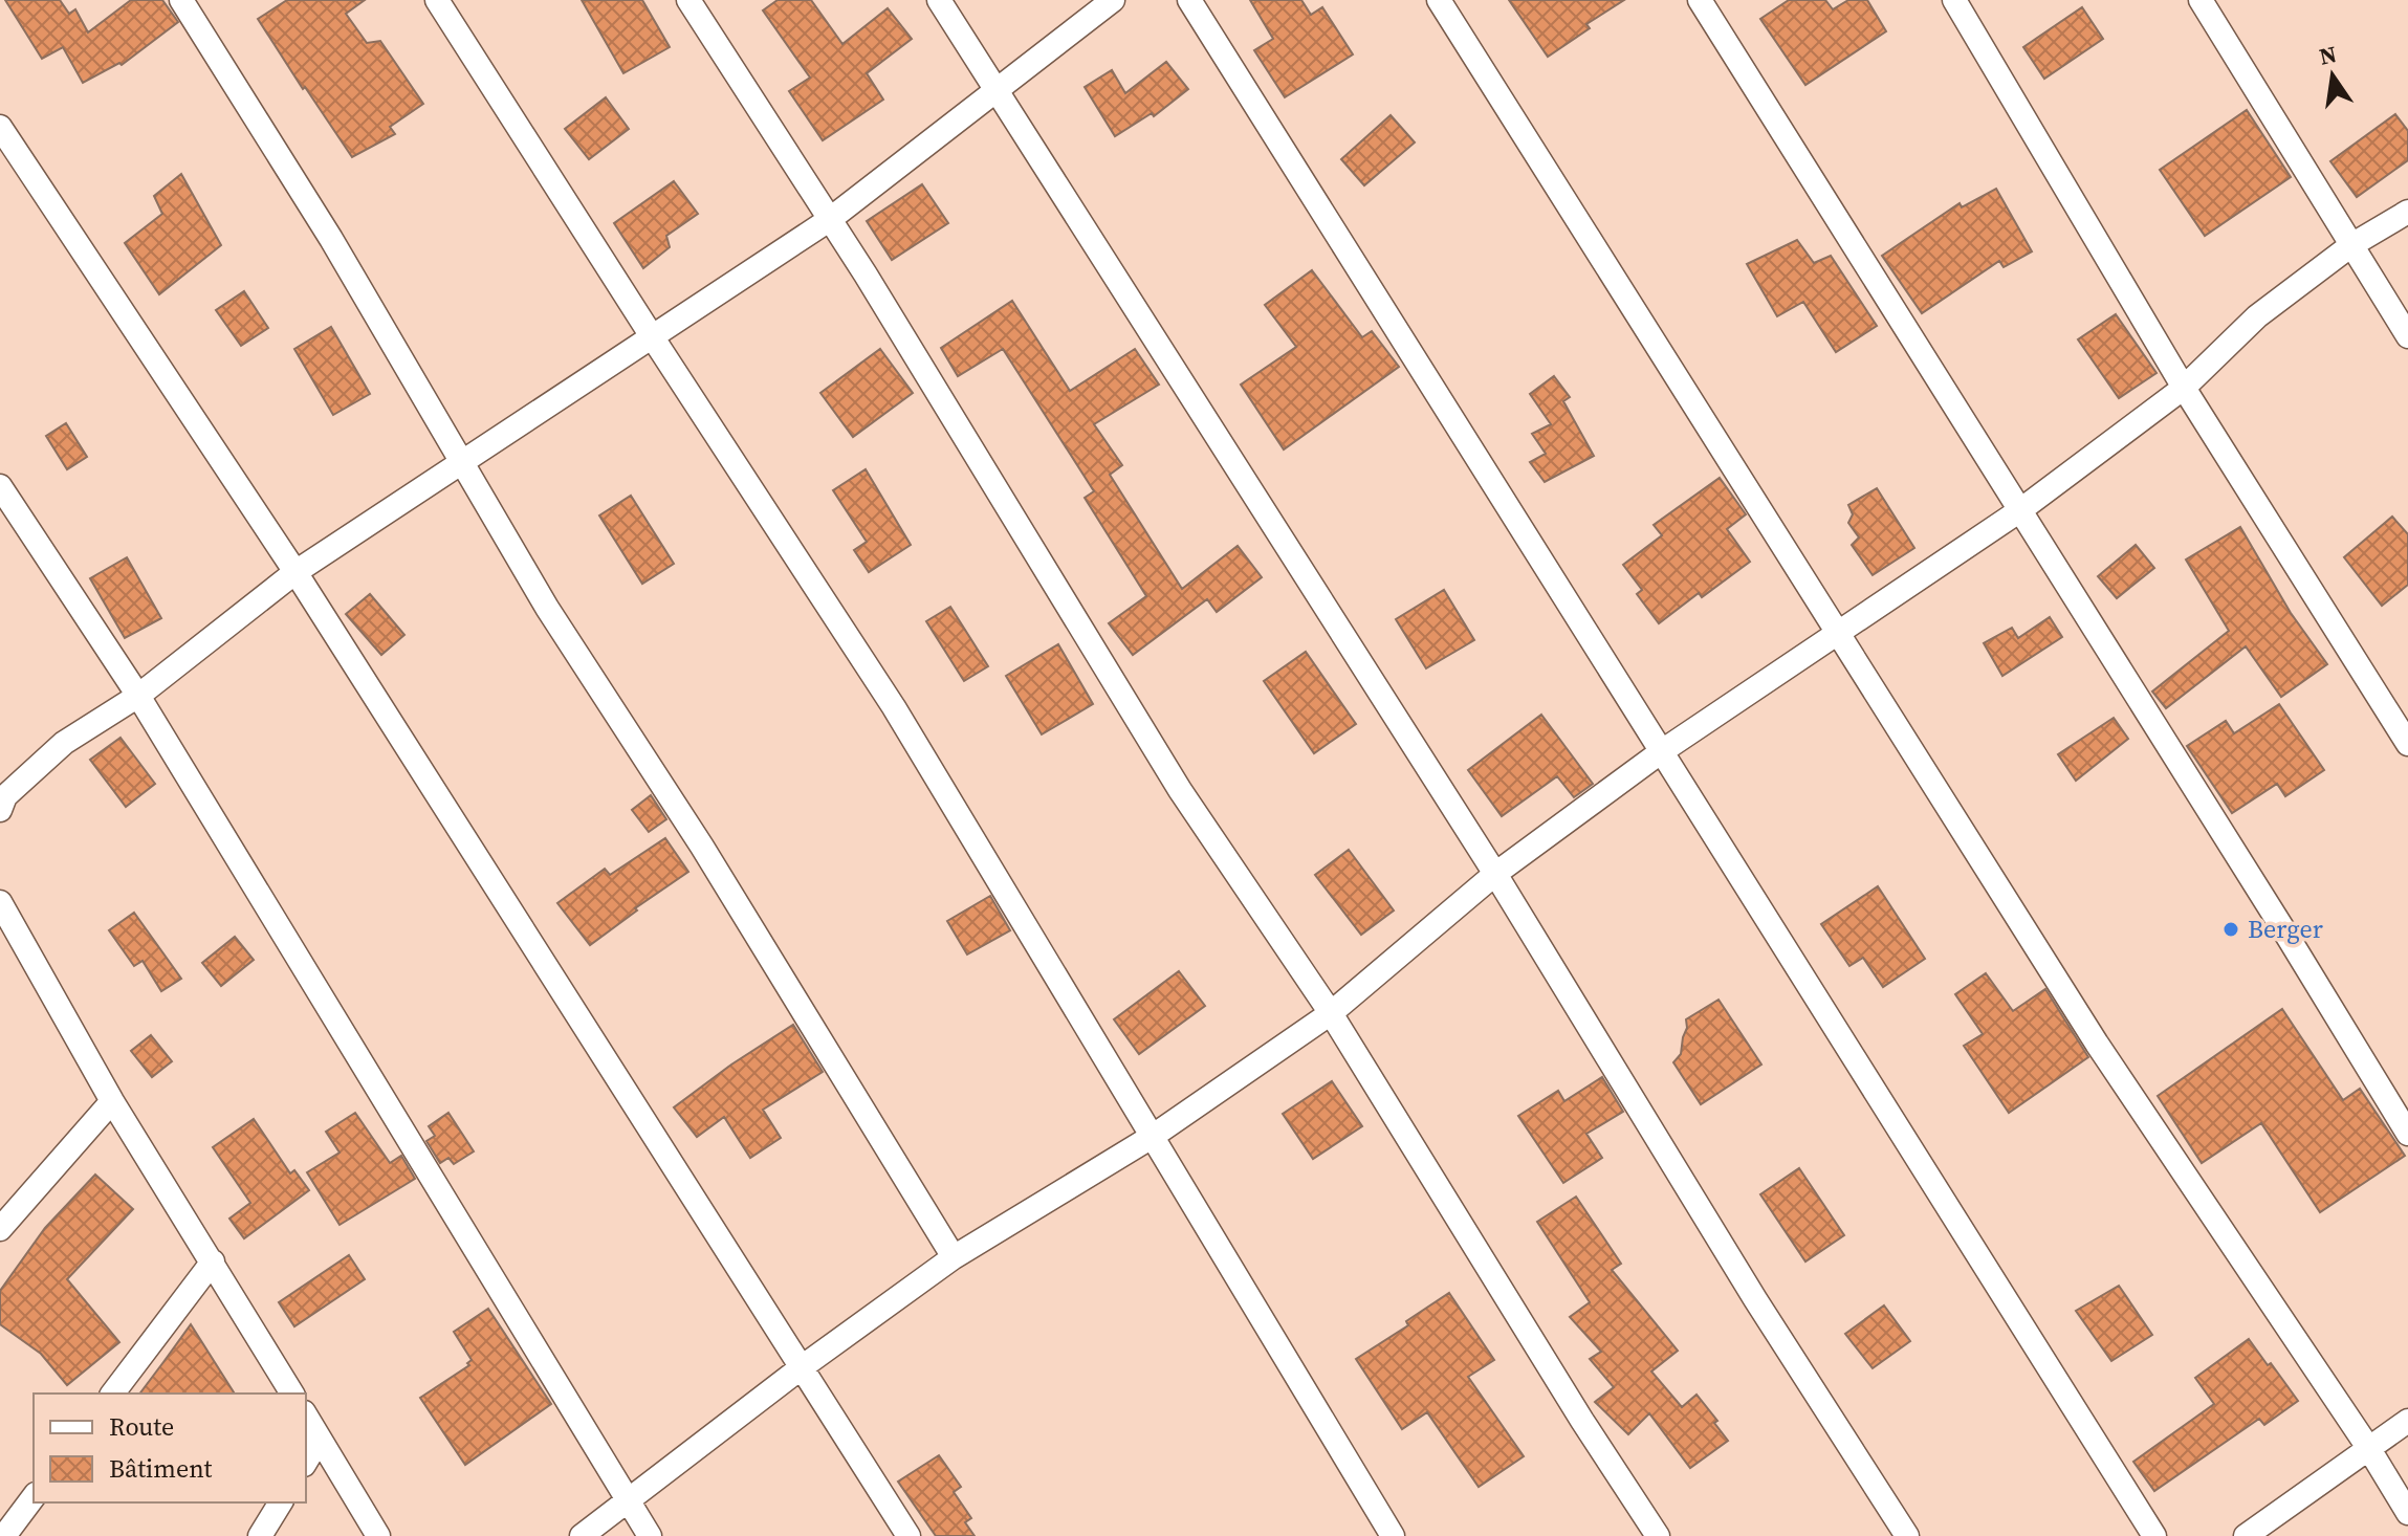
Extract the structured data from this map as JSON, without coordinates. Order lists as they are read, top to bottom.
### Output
{
  "places": ["Berger"],
  "legend": ["Route", "Bâtiment"],
  "north": "top"
}
